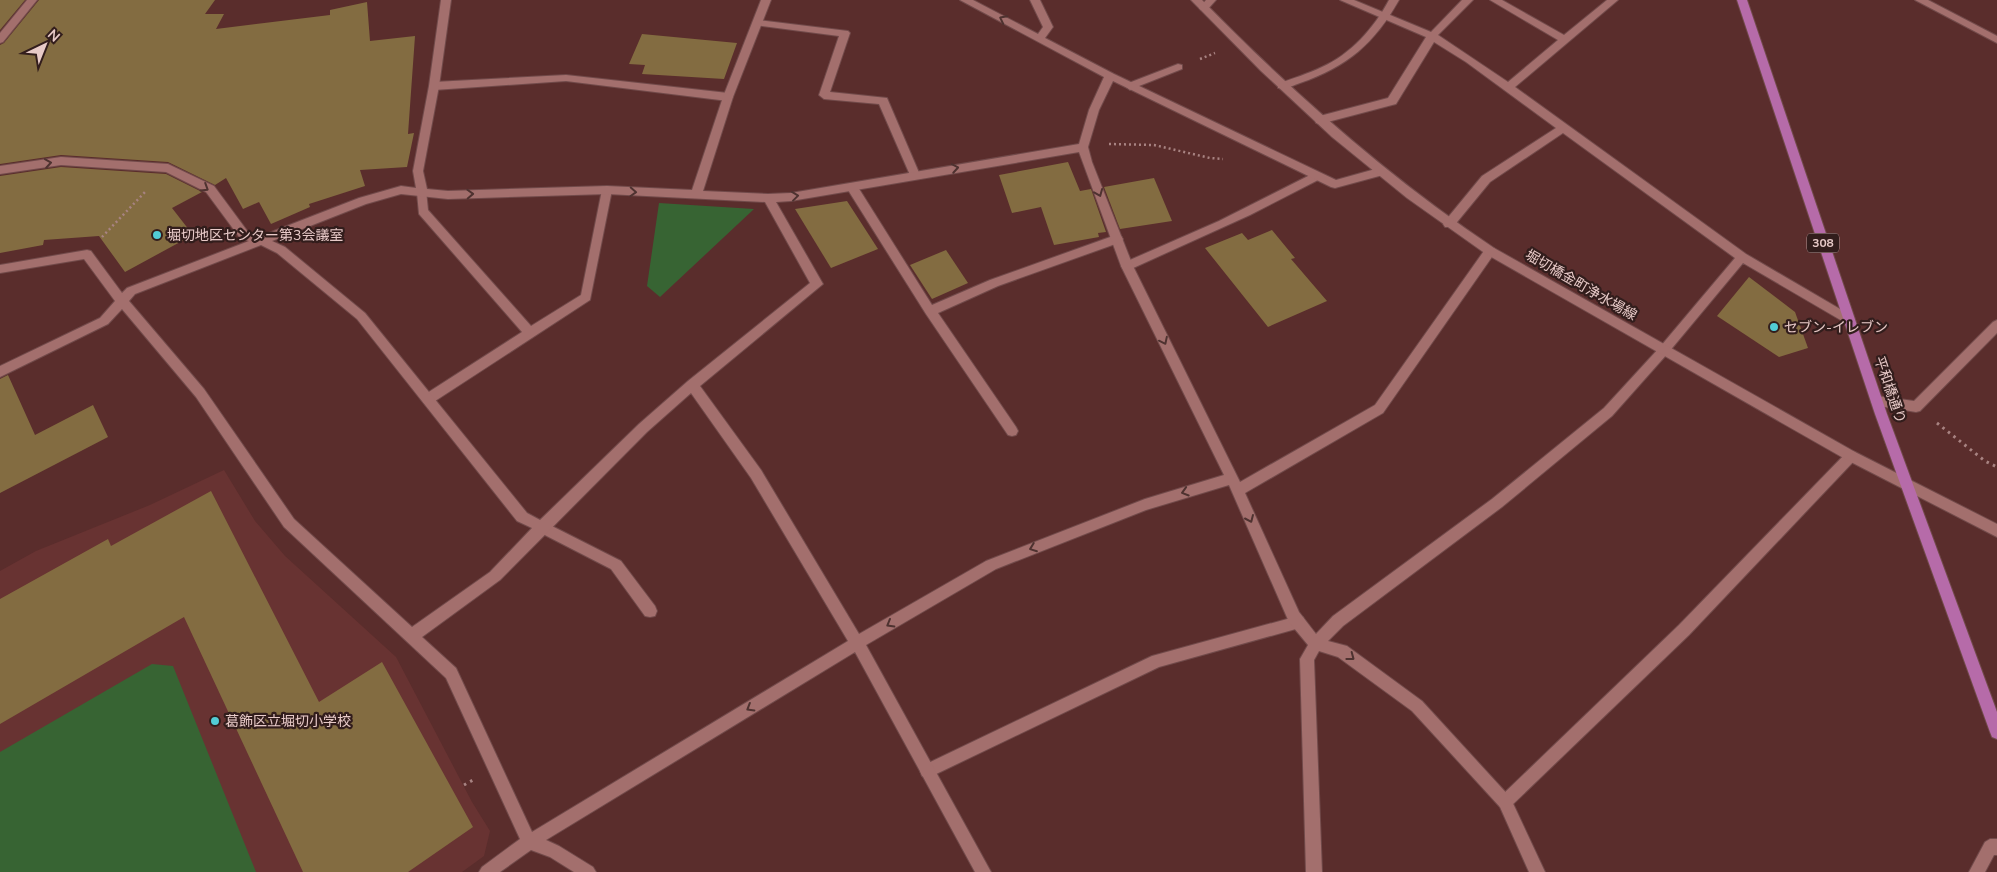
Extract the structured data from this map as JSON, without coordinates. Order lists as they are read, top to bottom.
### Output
{
  "streets": {
    "main road": ["308", "平和橋通り"],
    "street": ["堀切橋金町浄水場線"]
  },
  "crossings": [
    ["堀切橋金町浄水場線", "平和橋通り"]
  ],
  "places": ["堀切地区センター第3会議室", "セブン-イレブン", "葛飾区立堀切小学校"],
  "north": "top right"
}
